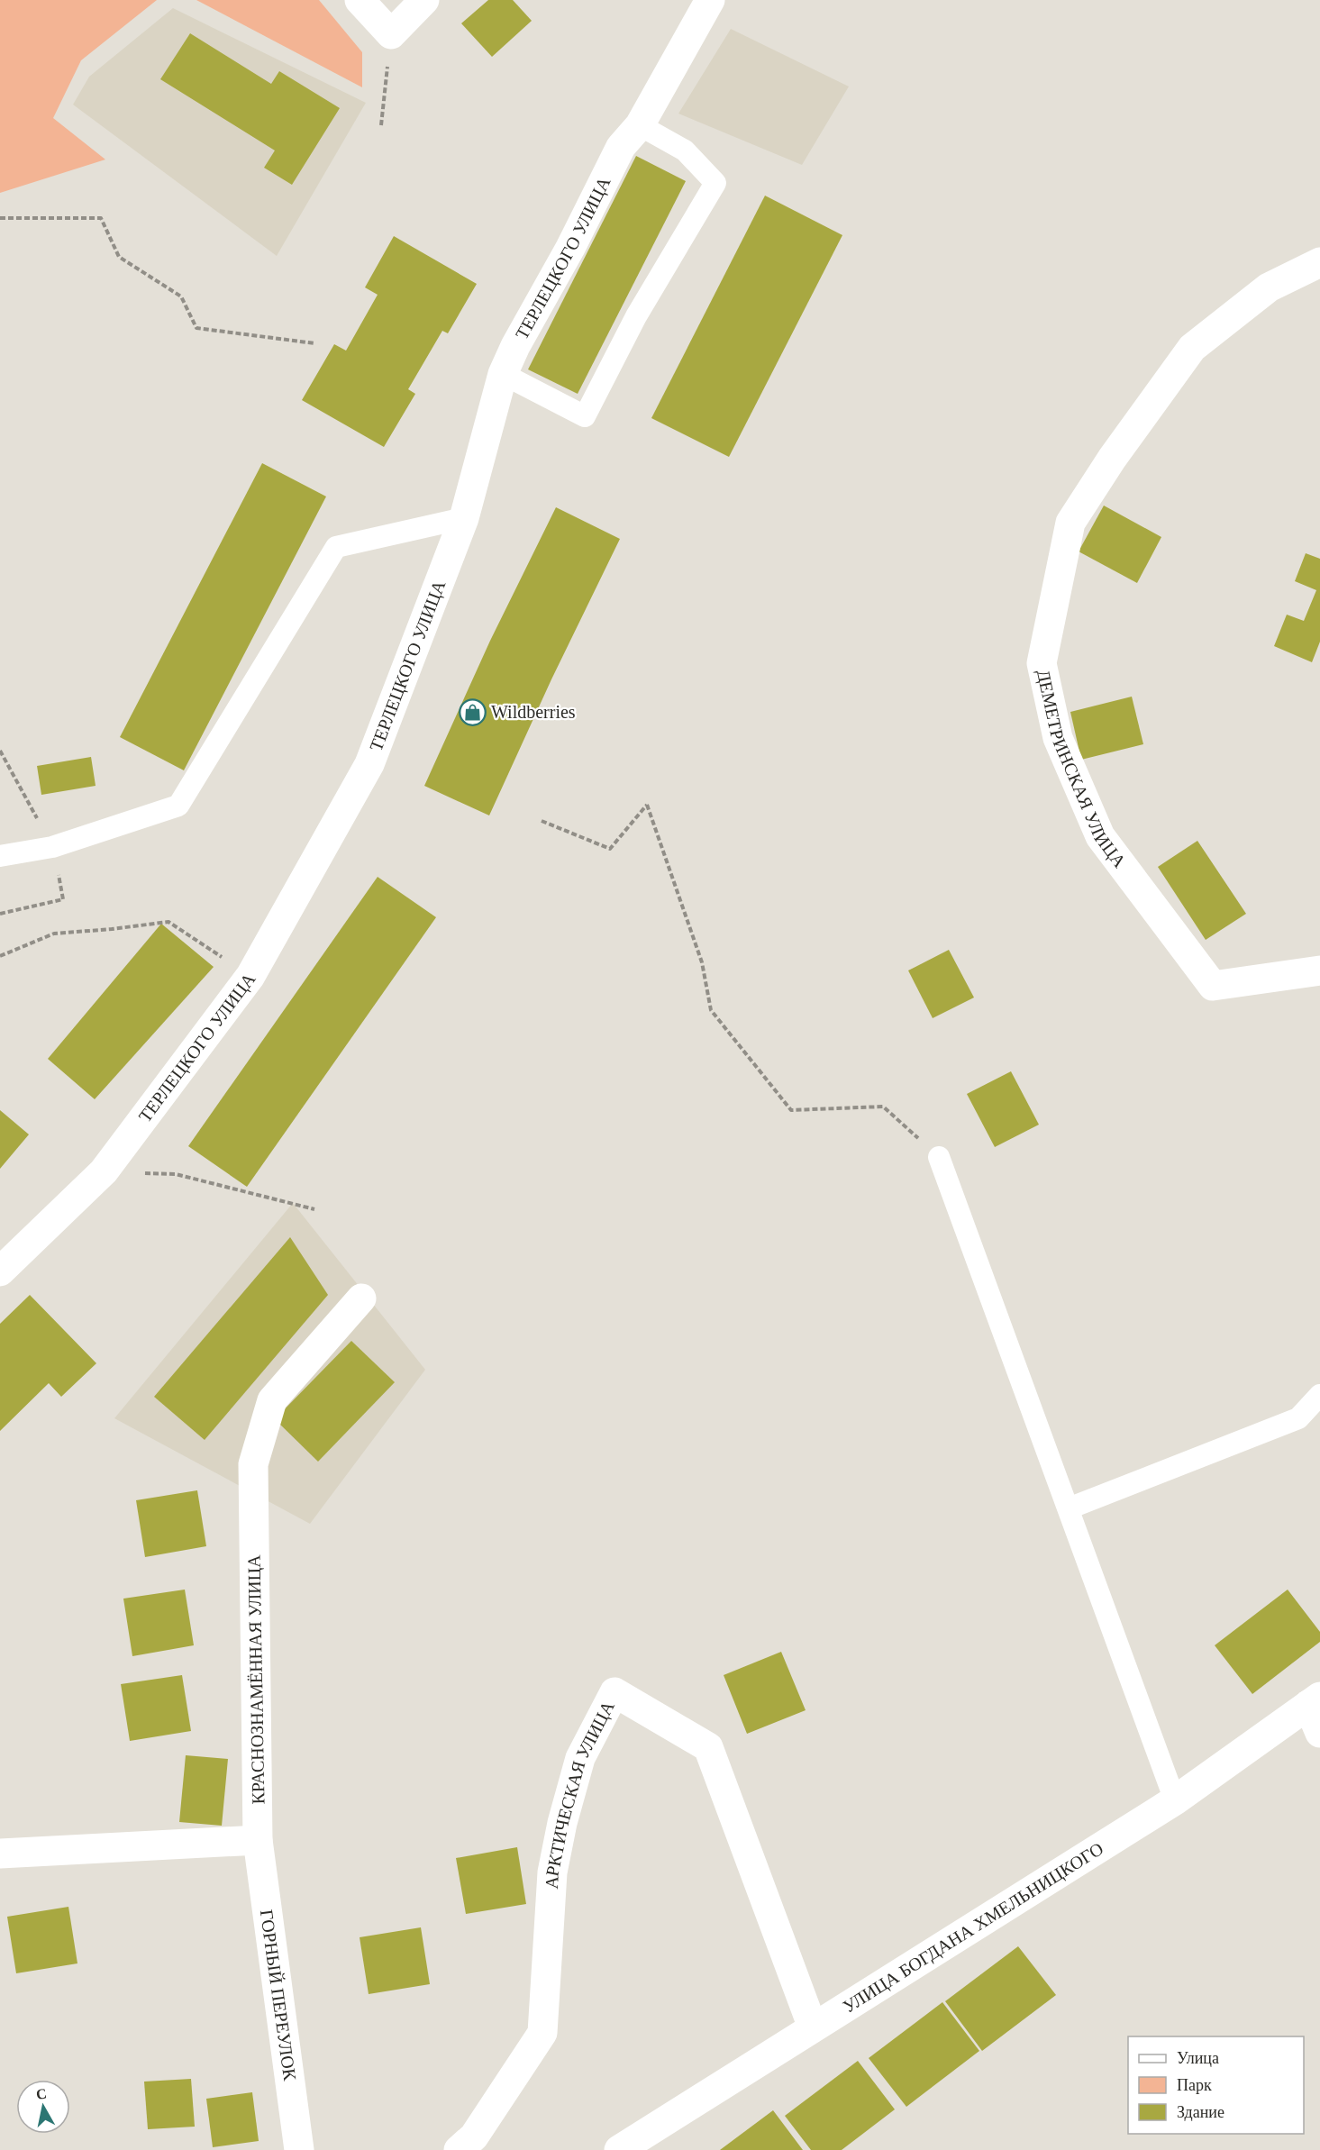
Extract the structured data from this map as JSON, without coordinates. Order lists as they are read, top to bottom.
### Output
{
  "streets": {
    "street": [
      "ТЕРЛЕЦКОГО УЛИЦА",
      "ДЕМЕТРИНСКАЯ УЛИЦА",
      "КРАСНОЗНАМЁННАЯ УЛИЦА",
      "АРКТИЧЕСКАЯ УЛИЦА",
      "УЛИЦА БОГДАНА ХМЕЛЬНИЦКОГО",
      "ГОРНЫЙ ПЕРЕУЛОК"
    ]
  },
  "crossings": [
    ["КРАСНОЗНАМЁННАЯ УЛИЦА", "ГОРНЫЙ ПЕРЕУЛОК"],
    ["АРКТИЧЕСКАЯ УЛИЦА", "УЛИЦА БОГДАНА ХМЕЛЬНИЦКОГО"]
  ],
  "places": {
    "shop": ["Wildberries"]
  },
  "legend": ["Улица", "Парк", "Здание"],
  "north": "top"
}
